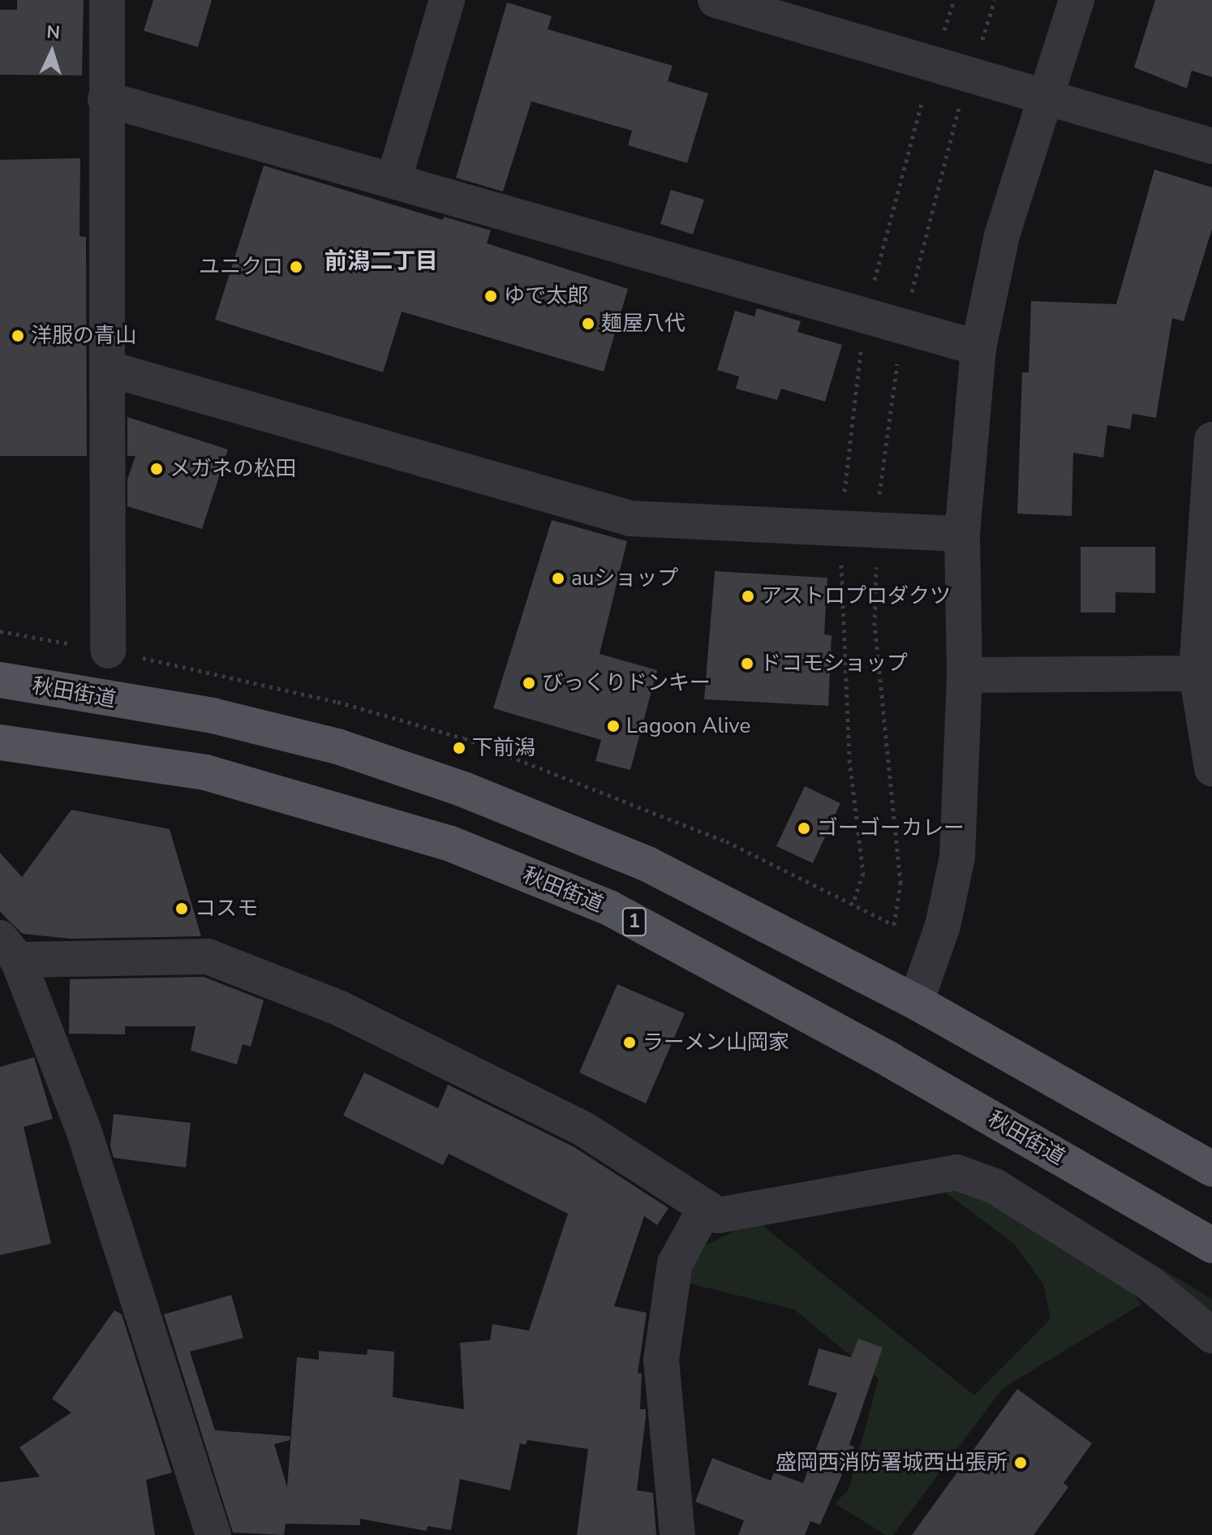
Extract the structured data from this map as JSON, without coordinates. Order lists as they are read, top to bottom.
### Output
{
  "streets": {
    "main road": ["秋田街道", "1"]
  },
  "districts": ["前潟二丁目"],
  "places": [
    "ユニクロ",
    "ゆで太郎",
    "麺屋八代",
    "洋服の青山",
    "メガネの松田",
    "auショップ",
    "アストロプロダクツ",
    "ドコモショップ",
    "びっくりドンキー",
    "Lagoon Alive",
    "下前潟",
    "ゴーゴーカレー",
    "コスモ",
    "ラーメン山岡家",
    "盛岡西消防署城西出張所"
  ],
  "north": "top"
}
